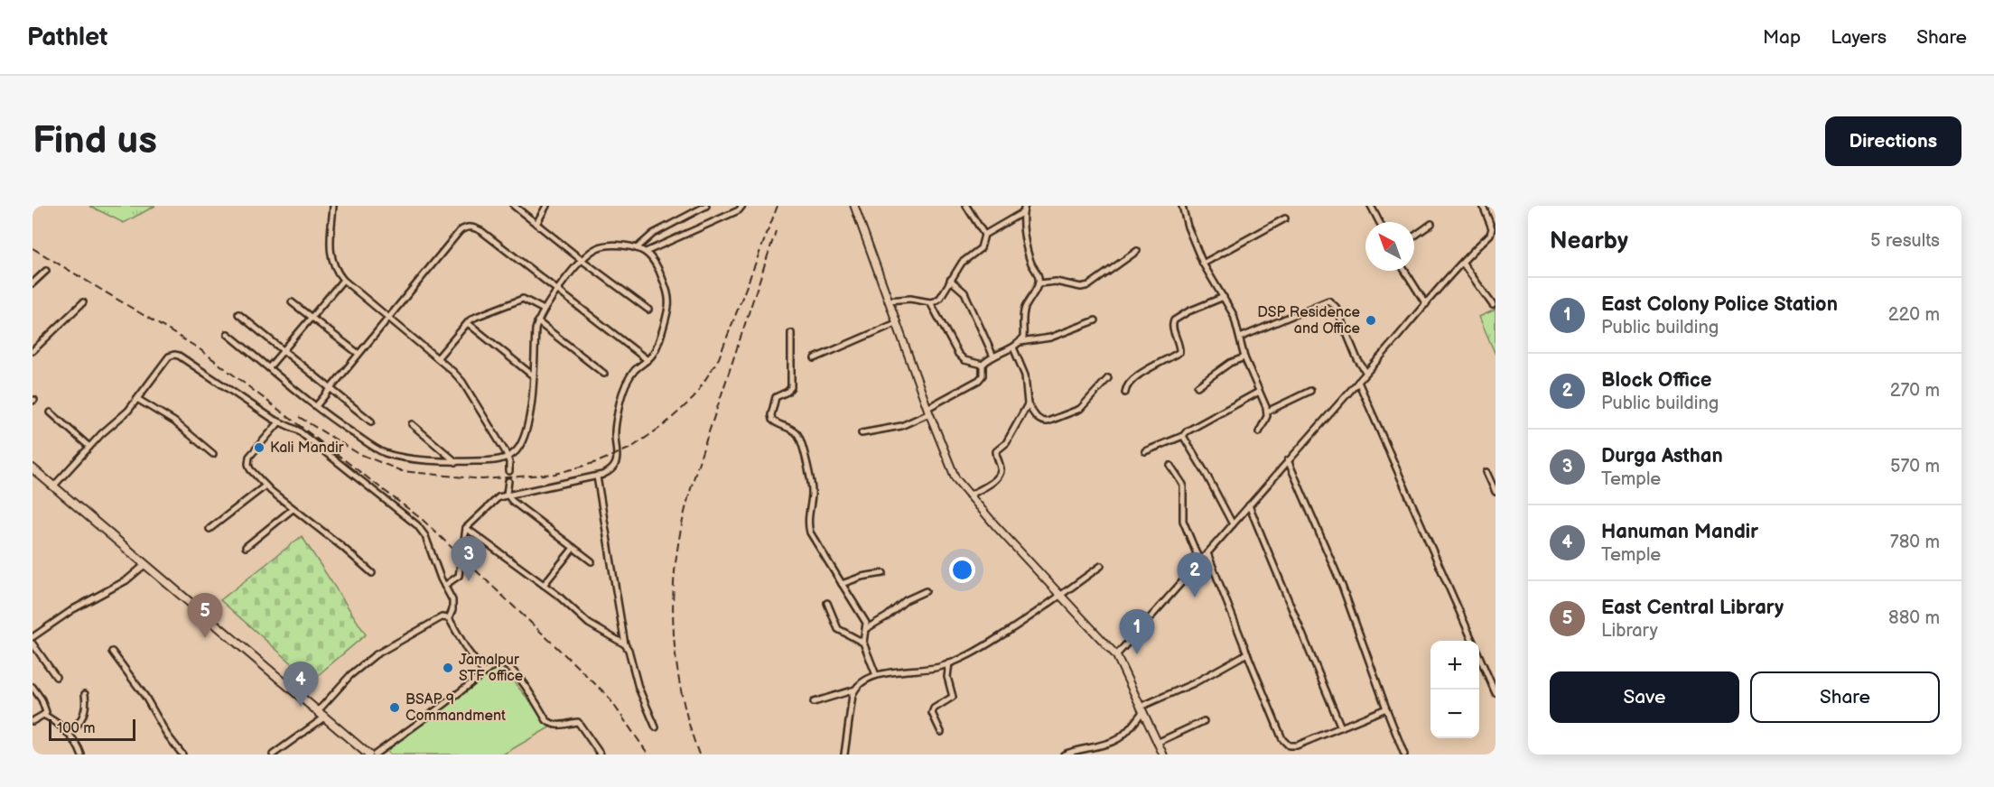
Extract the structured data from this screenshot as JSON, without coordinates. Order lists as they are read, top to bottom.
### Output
{
  "places": [
    "DSP Residence and Office",
    "Kali Mandir",
    "Jamalpur STF office",
    "BSAP 9 Commandment"
  ],
  "scale_bar": "100 m",
  "north": "top left",
  "page": {
    "header": "Pathlet",
    "nav": ["Map", "Layers", "Share"],
    "buttons": [
      "Directions",
      ["Save", "Share"]
    ],
    "title": "Find us",
    "heading": ["Nearby", "5 results"],
    "list": [
      {
        "mark": "1",
        "name": "East Colony Police Station",
        "note": "Public building",
        "value": "220 m"
      },
      {
        "mark": "2",
        "name": "Block Office",
        "note": "Public building",
        "value": "270 m"
      },
      {
        "mark": "3",
        "name": "Durga Asthan",
        "note": "Temple",
        "value": "570 m"
      },
      {
        "mark": "4",
        "name": "Hanuman Mandir",
        "note": "Temple",
        "value": "780 m"
      },
      {
        "mark": "5",
        "name": "East Central Library",
        "note": "Library",
        "value": "880 m"
      }
    ],
    "pins": [
      "3",
      "2",
      "5",
      "1",
      "4"
    ],
    "map_buttons": ["+", "−"],
    "scale": "100 m"
  }
}
